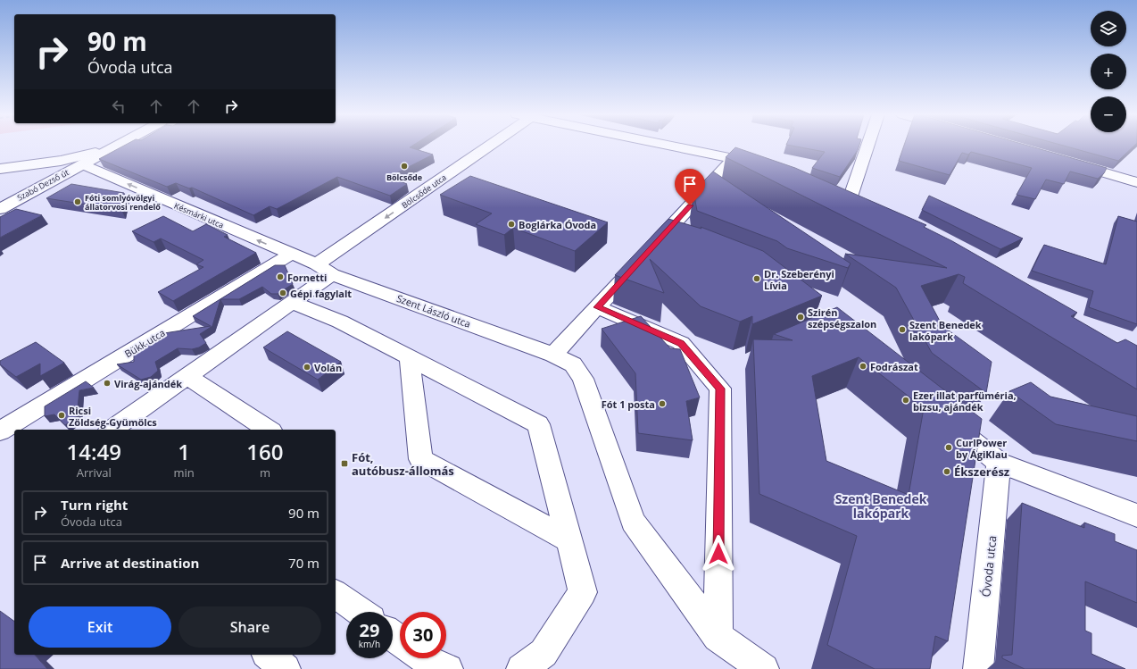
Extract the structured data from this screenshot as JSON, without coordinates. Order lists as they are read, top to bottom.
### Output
{
  "streets": {
    "street": [
      "Szabó Dezső út",
      "Bölcsőde utca",
      "Késmárki utca",
      "Szent László utca",
      "Bükk utca",
      "Óvoda utca"
    ]
  },
  "crossings": [
    ["Szabó Dezső út", "Késmárki utca"],
    ["Bölcsőde utca", "Késmárki utca"],
    ["Bölcsőde utca", "Szent László utca"],
    ["Késmárki utca", "Szent László utca"],
    ["Késmárki utca", "Bükk utca"]
  ],
  "one_way": ["Bölcsőde utca", "Késmárki utca"],
  "districts": ["Szent Benedek lakópark"],
  "places": {
    "other": [
      "Bölcsőde",
      "Fóti somlyóvölgyi állatorvosi rendelő",
      "Boglárka Óvoda",
      "Fornetti",
      "Dr. Szeberényi Lívia",
      "Gépi fagylalt",
      "Szirén szépségszalon",
      "Szent Benedek lakópark",
      "Fodrászat",
      "Volán",
      "Virág-ajándék",
      "Ezer illat parfüméria, bizsu, ajándék",
      "Fót 1 posta",
      "Ricsi Zöldség-Gyümölcs",
      "CurlPower by ÁgiKlau",
      "Ékszerész"
    ],
    "transit": ["Fót, autóbusz-állomás"]
  },
  "page": {
    "map_buttons": ["+", "−"],
    "turn": ["90 m", "Óvoda utca"],
    "eta": [
      "14:49",
      "Arrival",
      "1",
      "min",
      "160",
      "m"
    ],
    "list": [
      {
        "name": "Turn right",
        "note": "Óvoda utca",
        "value": "90 m"
      },
      {
        "name": "Arrive at destination",
        "value": "70 m"
      }
    ],
    "buttons": ["Exit", "Share"],
    "speed": "29 km/h",
    "limit": "30"
  }
}
